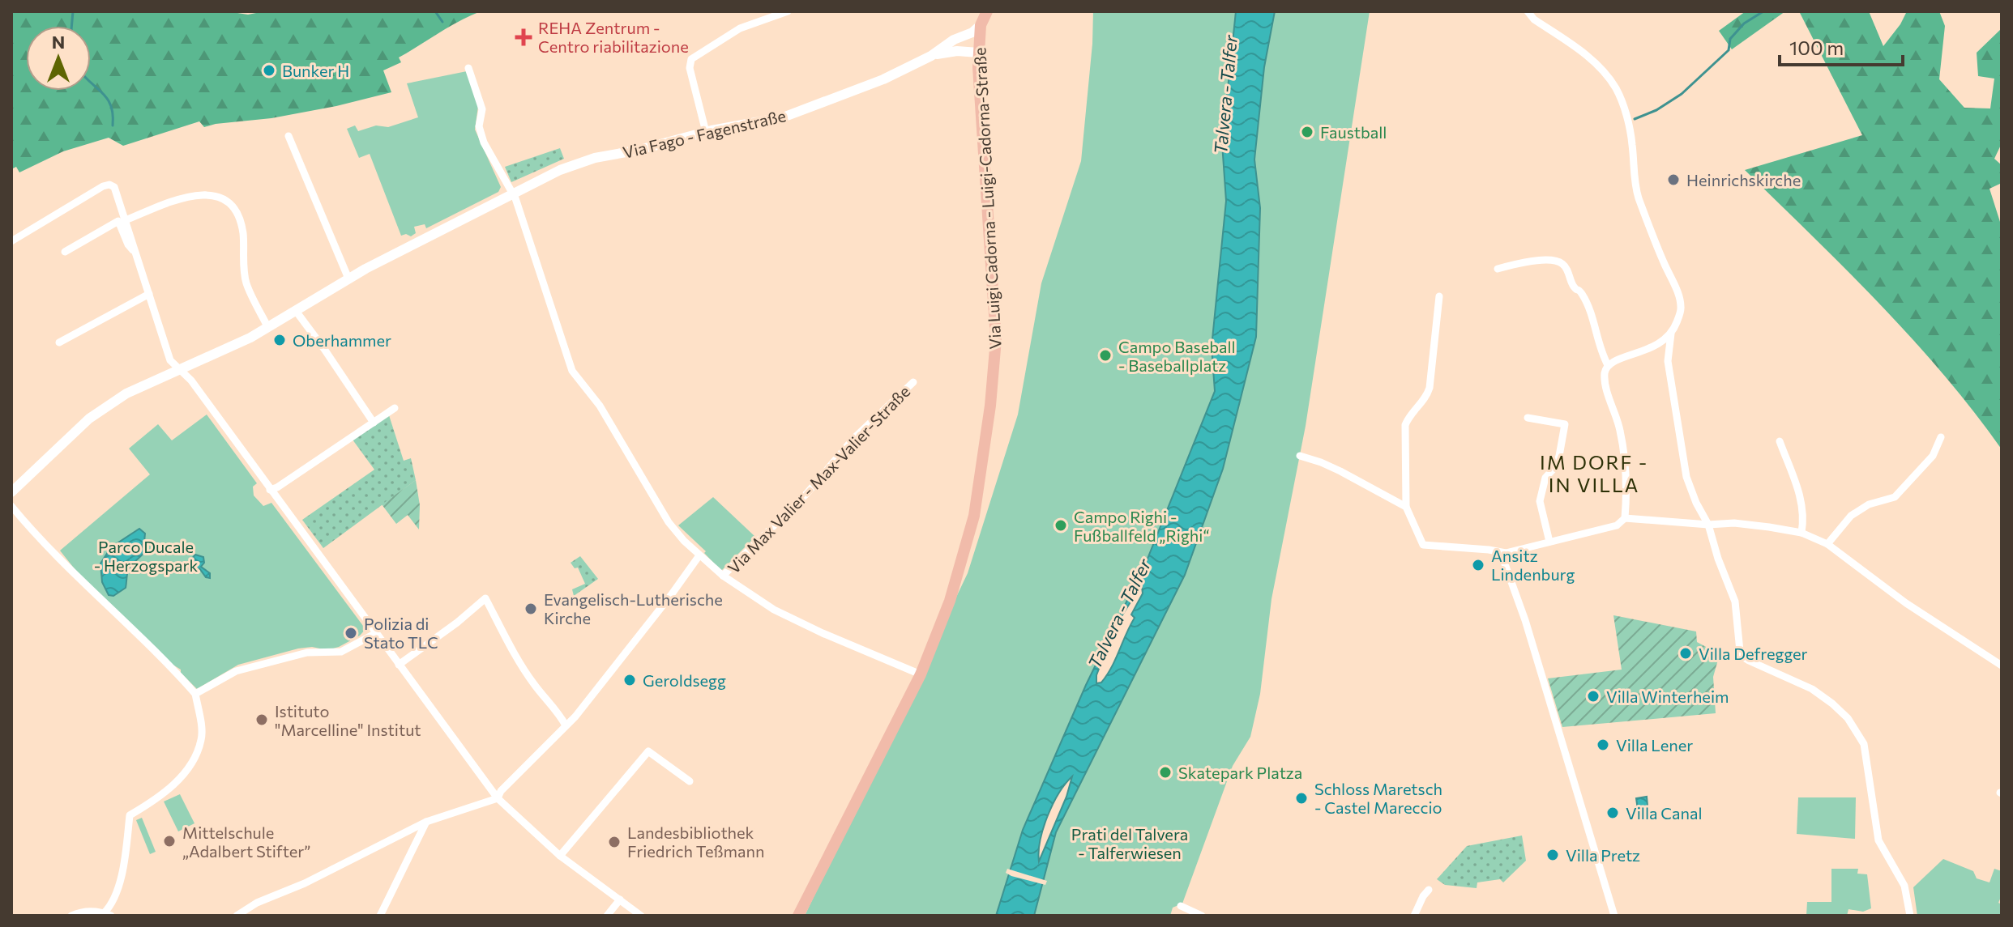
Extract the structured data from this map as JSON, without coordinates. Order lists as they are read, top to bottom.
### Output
{
  "streets": {
    "main road": ["Via Luigi Cadorna - Luigi-Cadorna-Straße"],
    "street": ["Via Fago - Fagenstraße", "Via Max Valier - Max-Valier-Straße"]
  },
  "crossings": [
    ["Via Fago - Fagenstraße", "Via Luigi Cadorna - Luigi-Cadorna-Straße"]
  ],
  "districts": ["IM DORF - IN VILLA"],
  "water": ["Talvera - Talfer"],
  "parks": ["Parco Ducale - Herzogspark", "Prati del Talvera - Talferwiesen"],
  "places": {
    "health": ["REHA Zentrum - Centro riabilitazione"],
    "other": [
      "Bunker H",
      "Faustball",
      "Heinrichskirche",
      "Oberhammer",
      "Campo Baseball - Baseballplatz",
      "Campo Righi - Fußballfeld „Righi“",
      "Ansitz Lindenburg",
      "Evangelisch-Lutherische Kirche",
      "Polizia di Stato TLC",
      "Villa Defregger",
      "Geroldsegg",
      "Villa Winterheim",
      "Istituto \"Marcelline\" Institut",
      "Villa Lener",
      "Skatepark Platza",
      "Schloss Maretsch - Castel Mareccio",
      "Villa Canal",
      "Mittelschule „Adalbert Stifter”",
      "Landesbibliothek Friedrich Teßmann",
      "Villa Pretz"
    ]
  },
  "scale_bar": "100 m",
  "north": "top"
}
